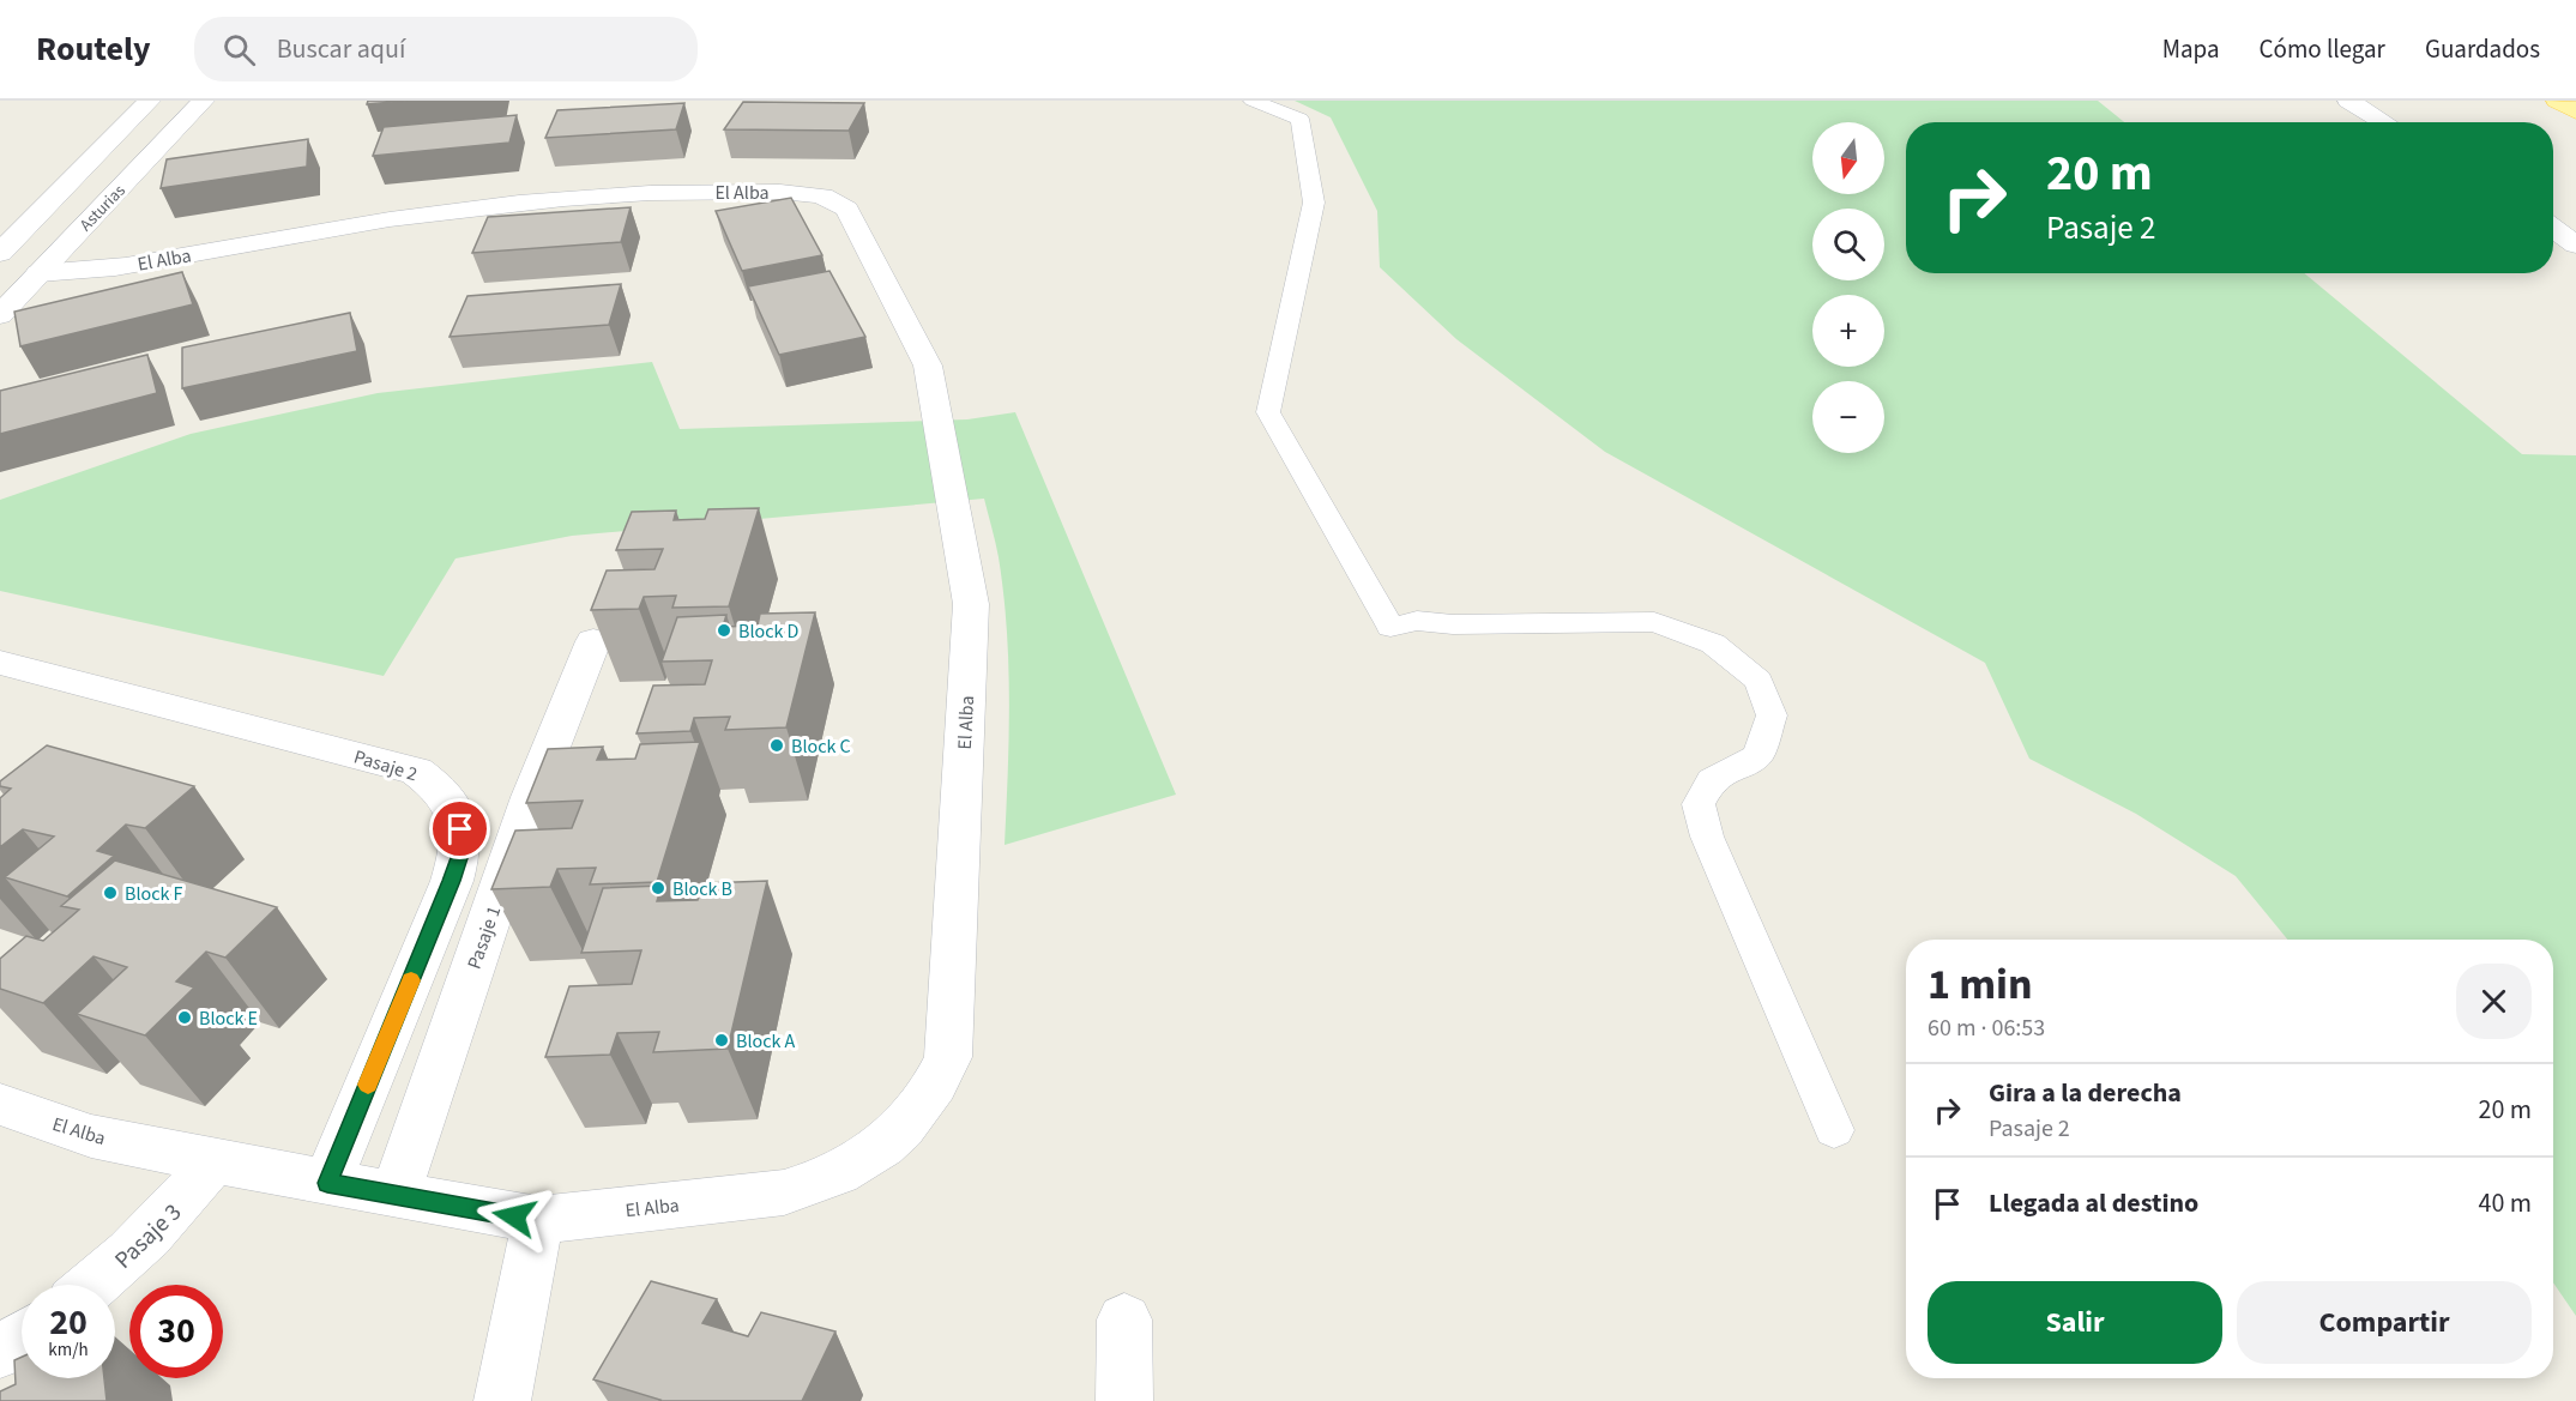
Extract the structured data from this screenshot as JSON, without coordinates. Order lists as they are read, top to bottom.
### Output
{
  "streets": {
    "street": [
      "El Alba",
      "Asturias",
      "Pasaje 2",
      "Pasaje 1",
      "Pasaje 3"
    ]
  },
  "crossings": [
    ["El Alba", "Asturias"],
    ["El Alba", "Pasaje 2"],
    ["El Alba", "Pasaje 1"],
    ["El Alba", "Pasaje 3"]
  ],
  "places": [
    "Block D",
    "Block C",
    "Block B",
    "Block F",
    "Block E",
    "Block A"
  ],
  "north": "bottom",
  "page": {
    "header": "Routely",
    "search": "Buscar aquí",
    "nav": ["Mapa", "Cómo llegar", "Guardados"],
    "map_buttons": ["+", "−"],
    "turn": ["20 m", "Pasaje 2"],
    "heading": ["1 min", "60 m · 06:53"],
    "list": [
      {
        "name": "Gira a la derecha",
        "note": "Pasaje 2",
        "value": "20 m"
      },
      {
        "name": "Llegada al destino",
        "value": "40 m"
      }
    ],
    "buttons": ["Salir", "Compartir"],
    "speed": "20 km/h",
    "limit": "30"
  }
}
